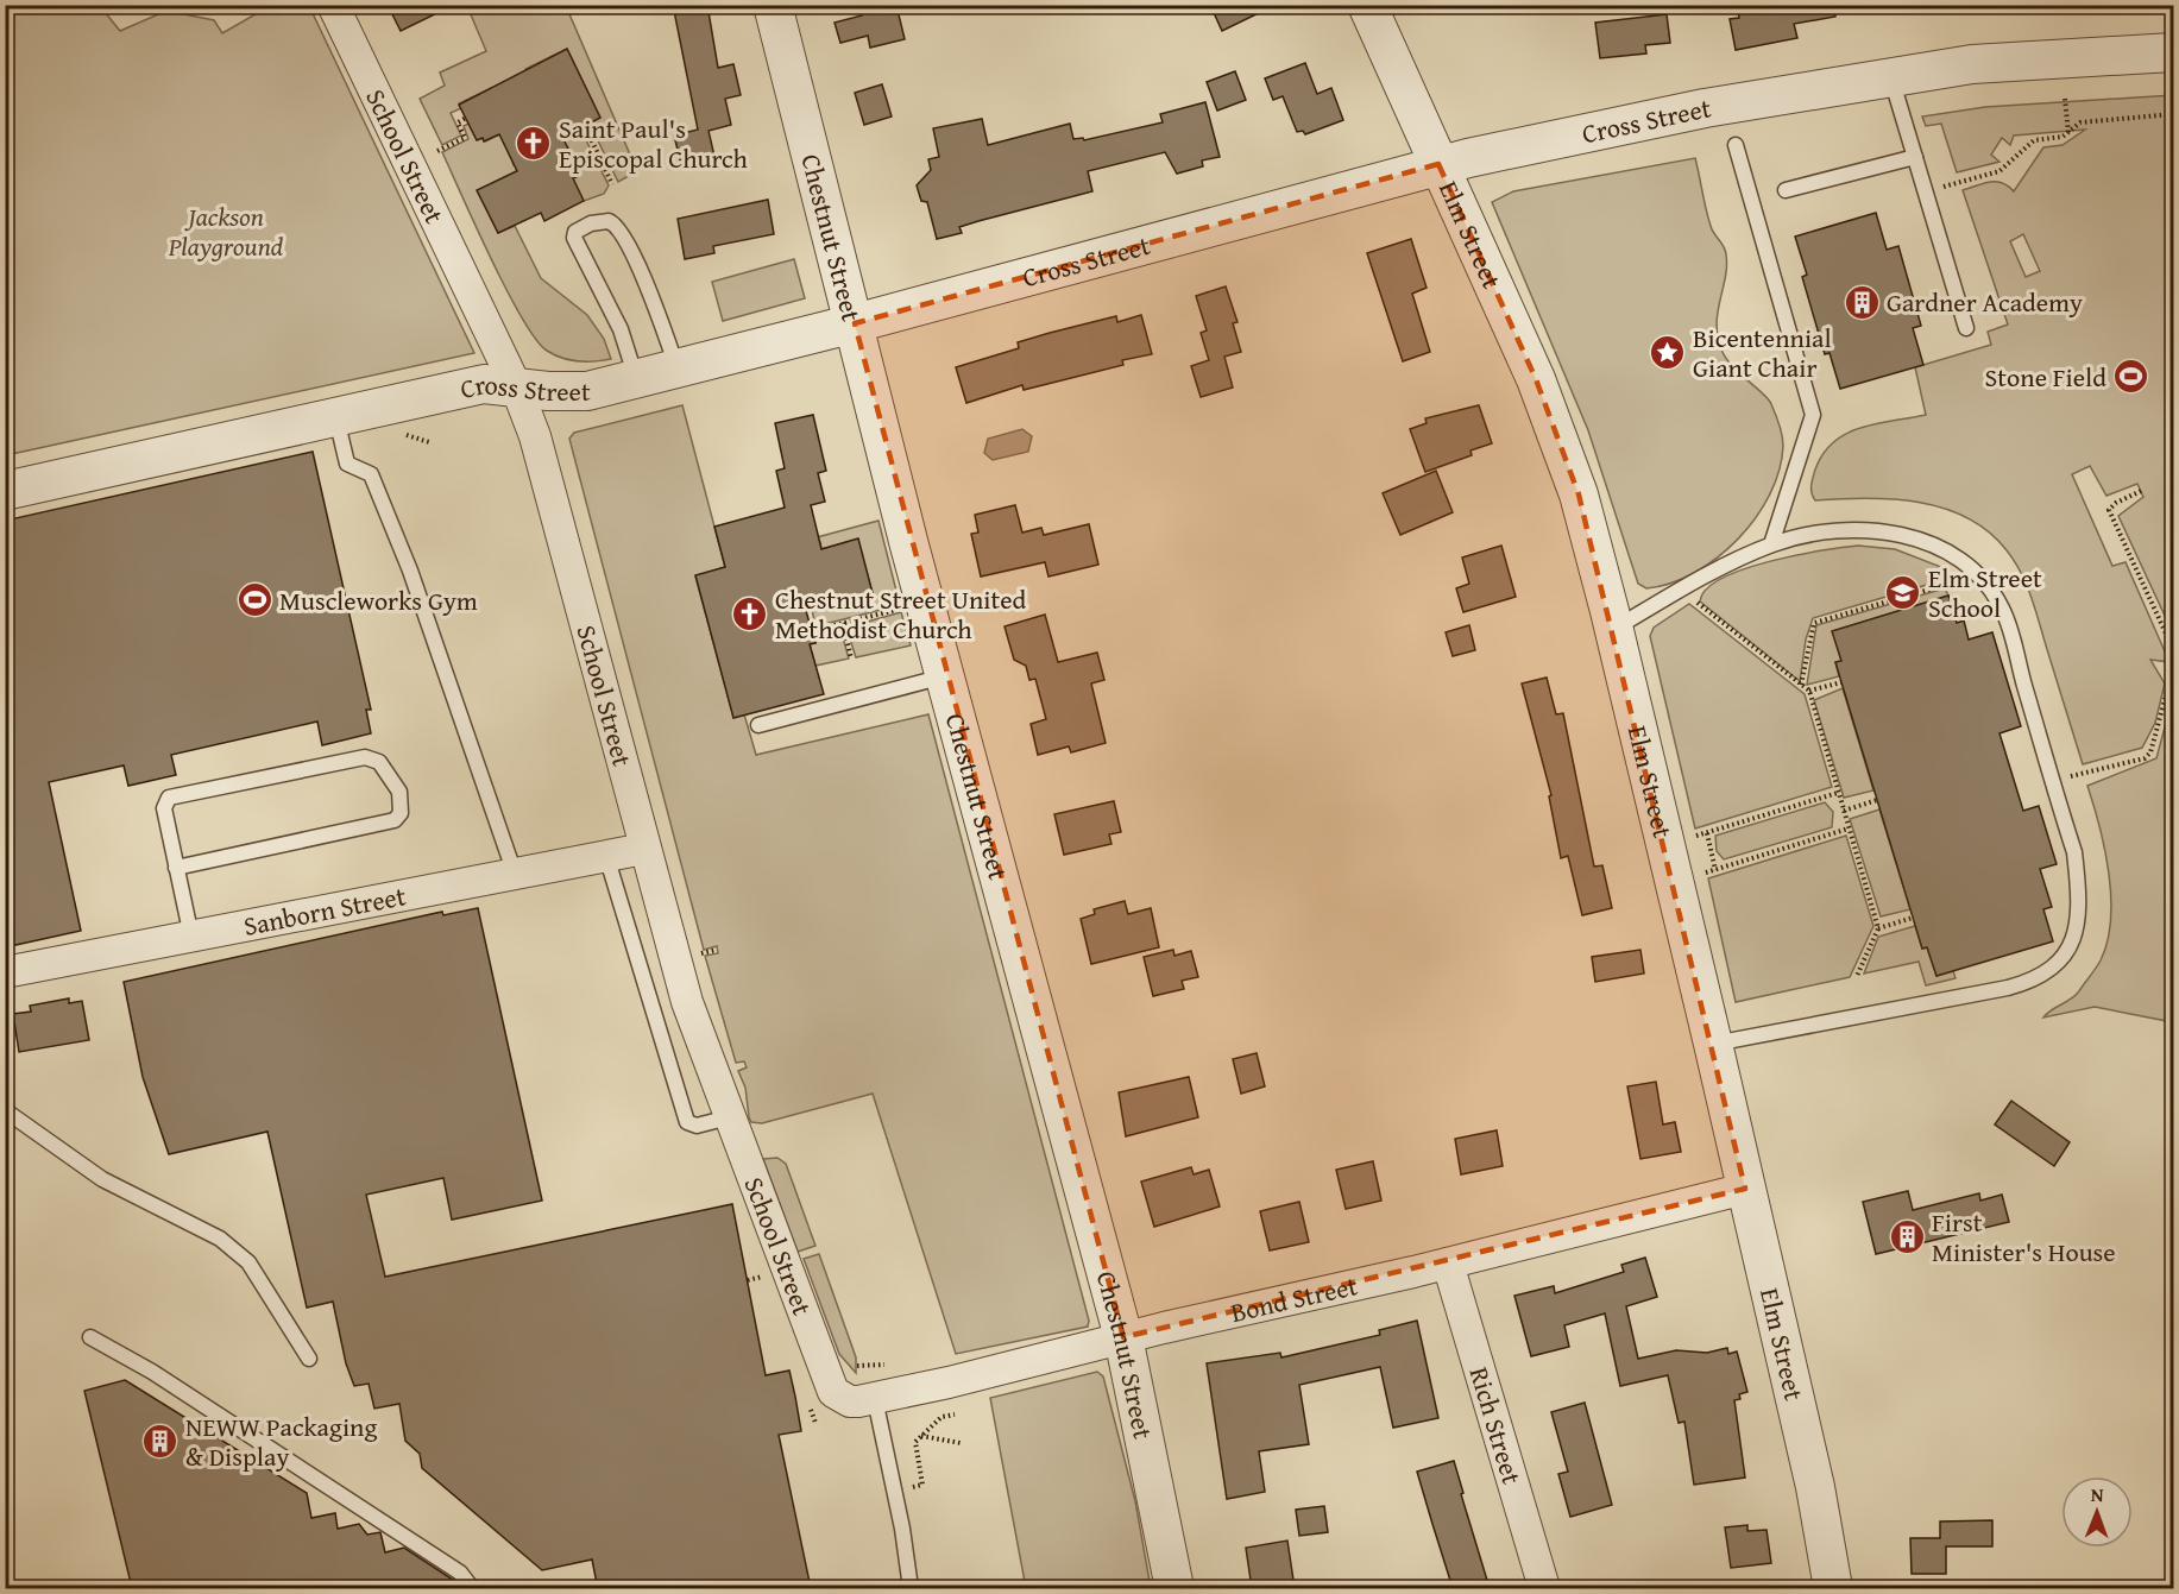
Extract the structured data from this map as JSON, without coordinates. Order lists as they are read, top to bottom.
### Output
{
  "streets": {
    "street": [
      "Cross Street",
      "School Street",
      "Elm Street",
      "Chestnut Street",
      "Sanborn Street",
      "Bond Street",
      "Rich Street"
    ]
  },
  "crossings": [
    ["Cross Street", "School Street"],
    ["Cross Street", "Elm Street"],
    ["Cross Street", "Chestnut Street"],
    ["School Street", "Sanborn Street"],
    ["School Street", "Bond Street"],
    ["Elm Street", "Bond Street"],
    ["Chestnut Street", "Bond Street"],
    ["Bond Street", "Rich Street"]
  ],
  "parks": ["Jackson Playground"],
  "places": {
    "church": ["Saint Paul's Episcopal Church", "Chestnut Street United Methodist Church"],
    "building": ["Gardner Academy", "First Minister's House", "NEWW Packaging & Display"],
    "place": ["Bicentennial Giant Chair"],
    "sports": ["Stone Field", "Muscleworks Gym"],
    "school or university": ["Elm Street School"]
  },
  "north": "top"
}
